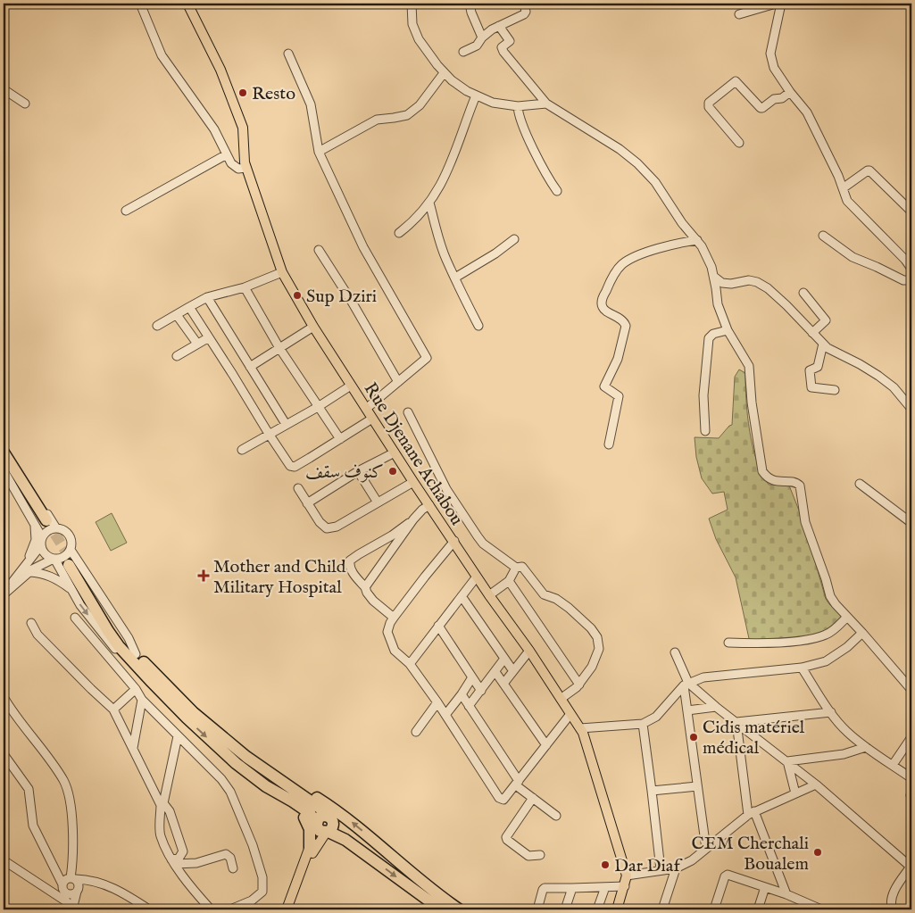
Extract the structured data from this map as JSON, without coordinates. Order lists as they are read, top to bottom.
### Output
{
  "streets": {
    "main road": ["Rue Djenane Achabou"]
  },
  "places": {
    "other": [
      "Resto",
      "Sup Dziri",
      "كنوف سقف",
      "Cidis matériel médical",
      "CEM Cherchali Boualem",
      "Dar Diaf"
    ],
    "health": ["Mother and Child Military Hospital"]
  }
}
